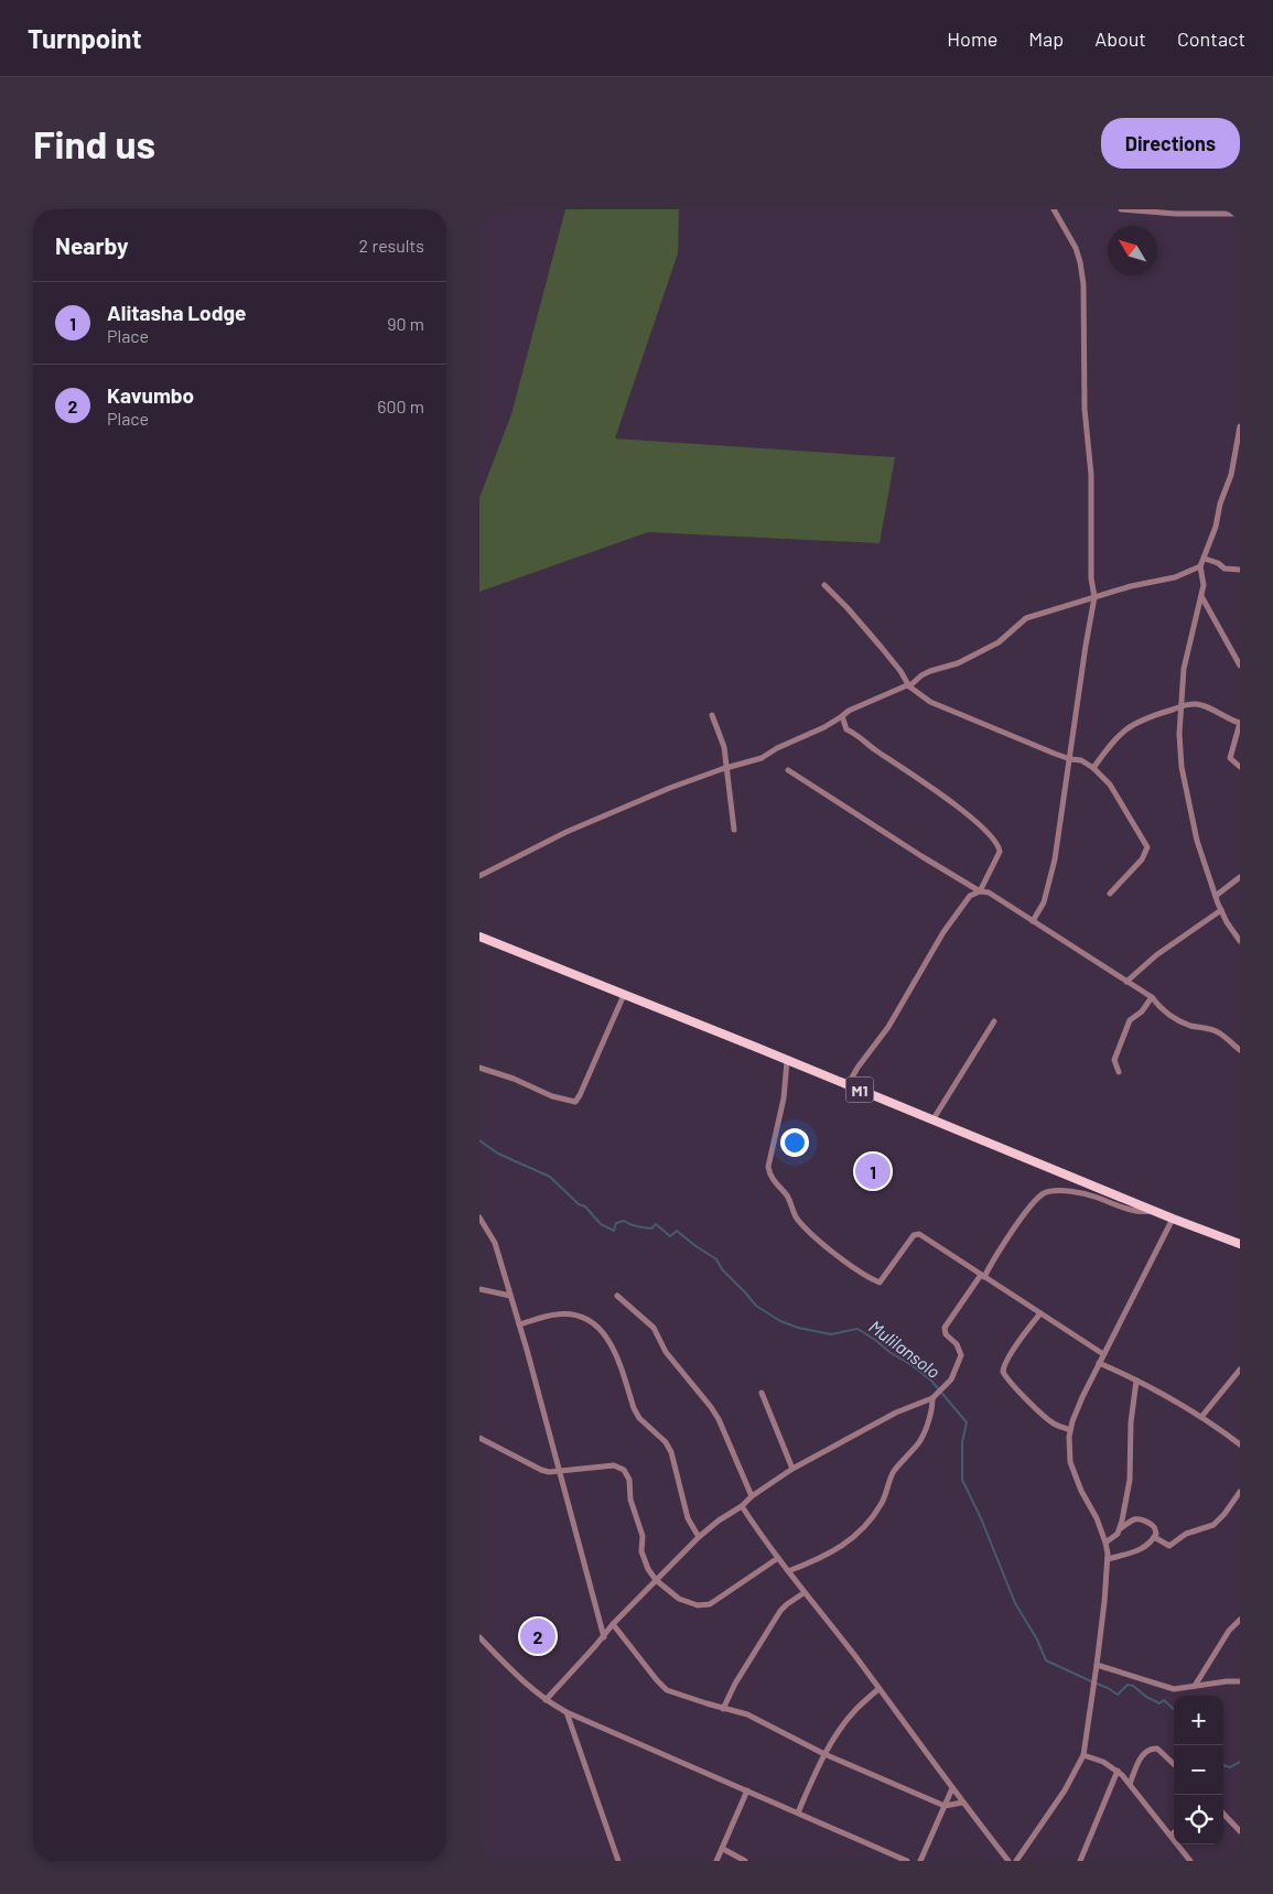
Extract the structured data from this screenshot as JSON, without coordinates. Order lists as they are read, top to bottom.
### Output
{
  "streets": {
    "main road": ["M1"]
  },
  "water": ["Mulilansolo"],
  "north": "top left",
  "page": {
    "header": "Turnpoint",
    "nav": [
      "Home",
      "Map",
      "About",
      "Contact"
    ],
    "buttons": "Directions",
    "title": "Find us",
    "heading": ["Nearby", "2 results"],
    "list": [
      {
        "mark": "1",
        "name": "Alitasha Lodge",
        "note": "Place",
        "value": "90 m"
      },
      {
        "mark": "2",
        "name": "Kavumbo",
        "note": "Place",
        "value": "600 m"
      }
    ],
    "pins": ["1", "2"],
    "map_buttons": ["+", "−"]
  }
}
